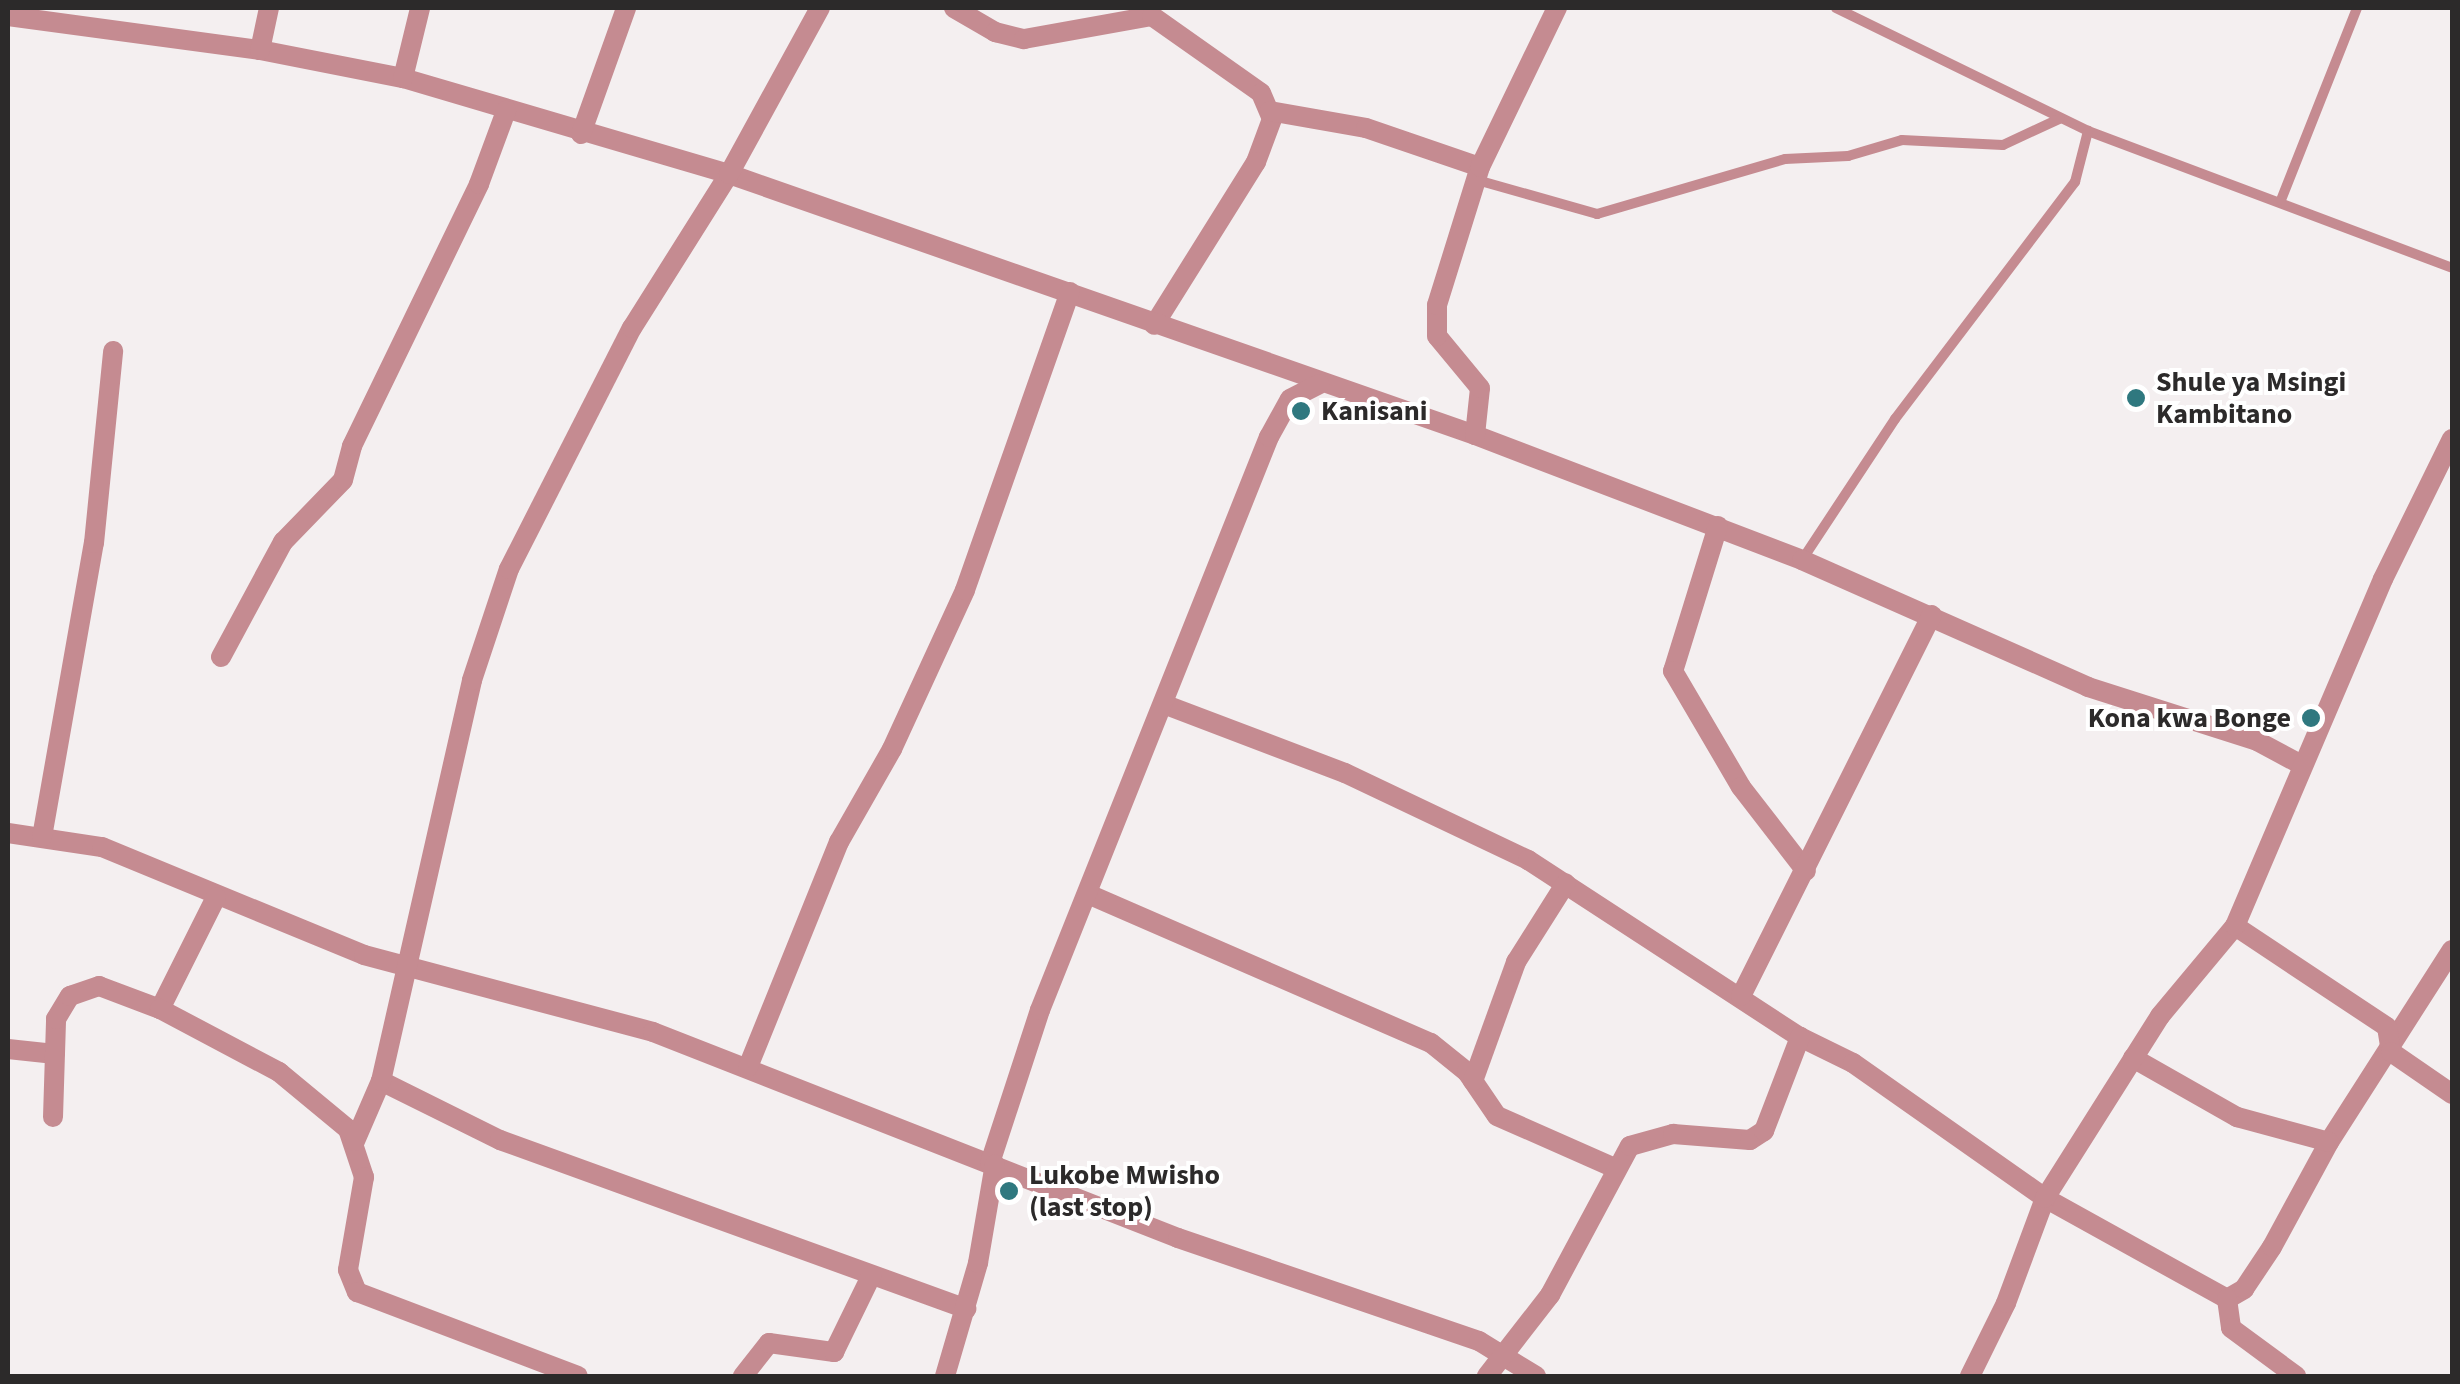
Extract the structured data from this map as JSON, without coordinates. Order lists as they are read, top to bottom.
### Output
{
  "places": [
    "Shule ya Msingi Kambitano",
    "Kanisani",
    "Kona kwa Bonge",
    "Lukobe Mwisho (last stop)"
  ]
}
